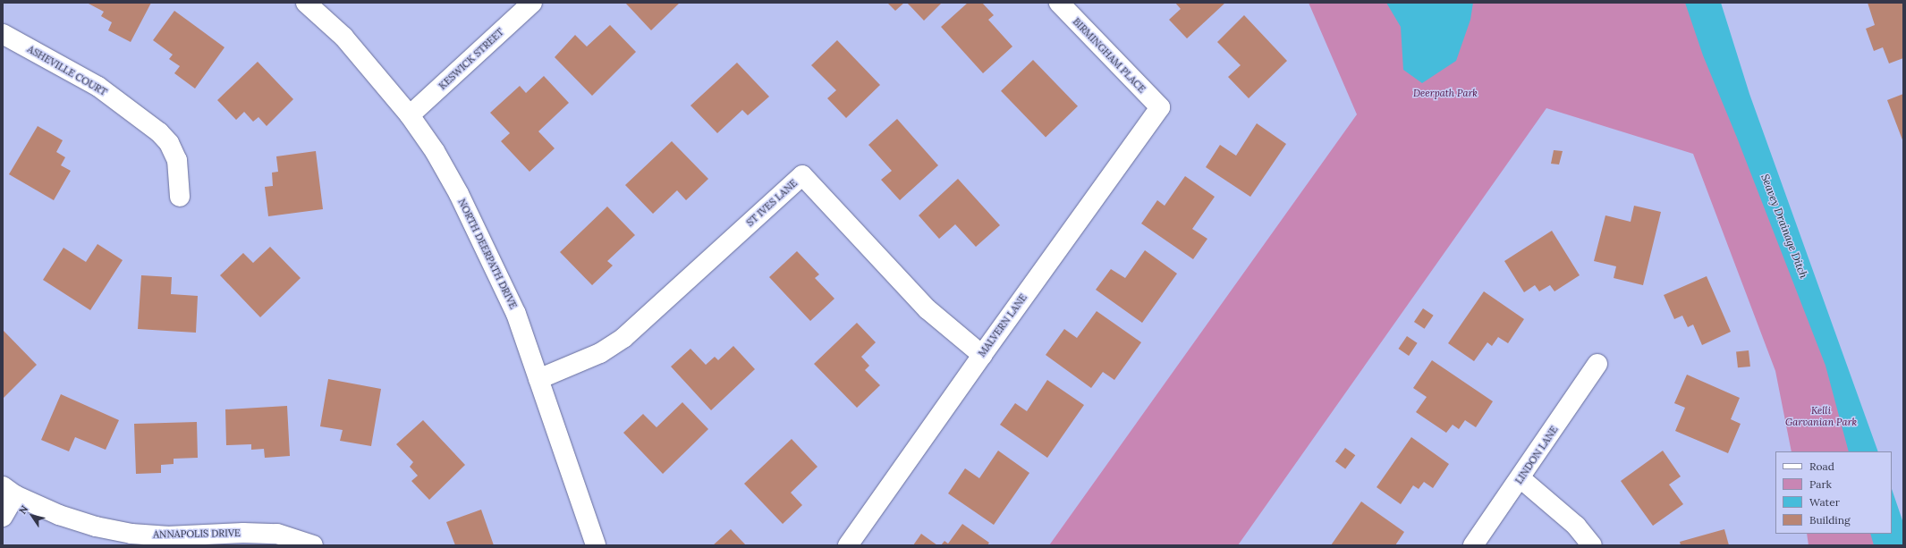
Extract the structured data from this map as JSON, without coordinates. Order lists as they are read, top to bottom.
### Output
{
  "streets": {
    "street": [
      "BIRMINGHAM PLACE",
      "KESWICK STREET",
      "ASHEVILLE COURT",
      "ST IVES LANE",
      "NORTH DEERPATH DRIVE",
      "MALVERN LANE",
      "LINDON LANE",
      "ANNAPOLIS DRIVE"
    ]
  },
  "crossings": [
    ["BIRMINGHAM PLACE", "MALVERN LANE"],
    ["KESWICK STREET", "NORTH DEERPATH DRIVE"],
    ["ST IVES LANE", "NORTH DEERPATH DRIVE"],
    ["ST IVES LANE", "MALVERN LANE"]
  ],
  "water": ["Seavey Drainage Ditch"],
  "parks": ["Deerpath Park", "Kelli Garvanian Park"],
  "legend": [
    "Road",
    "Park",
    "Water",
    "Building"
  ],
  "north": "top left"
}
